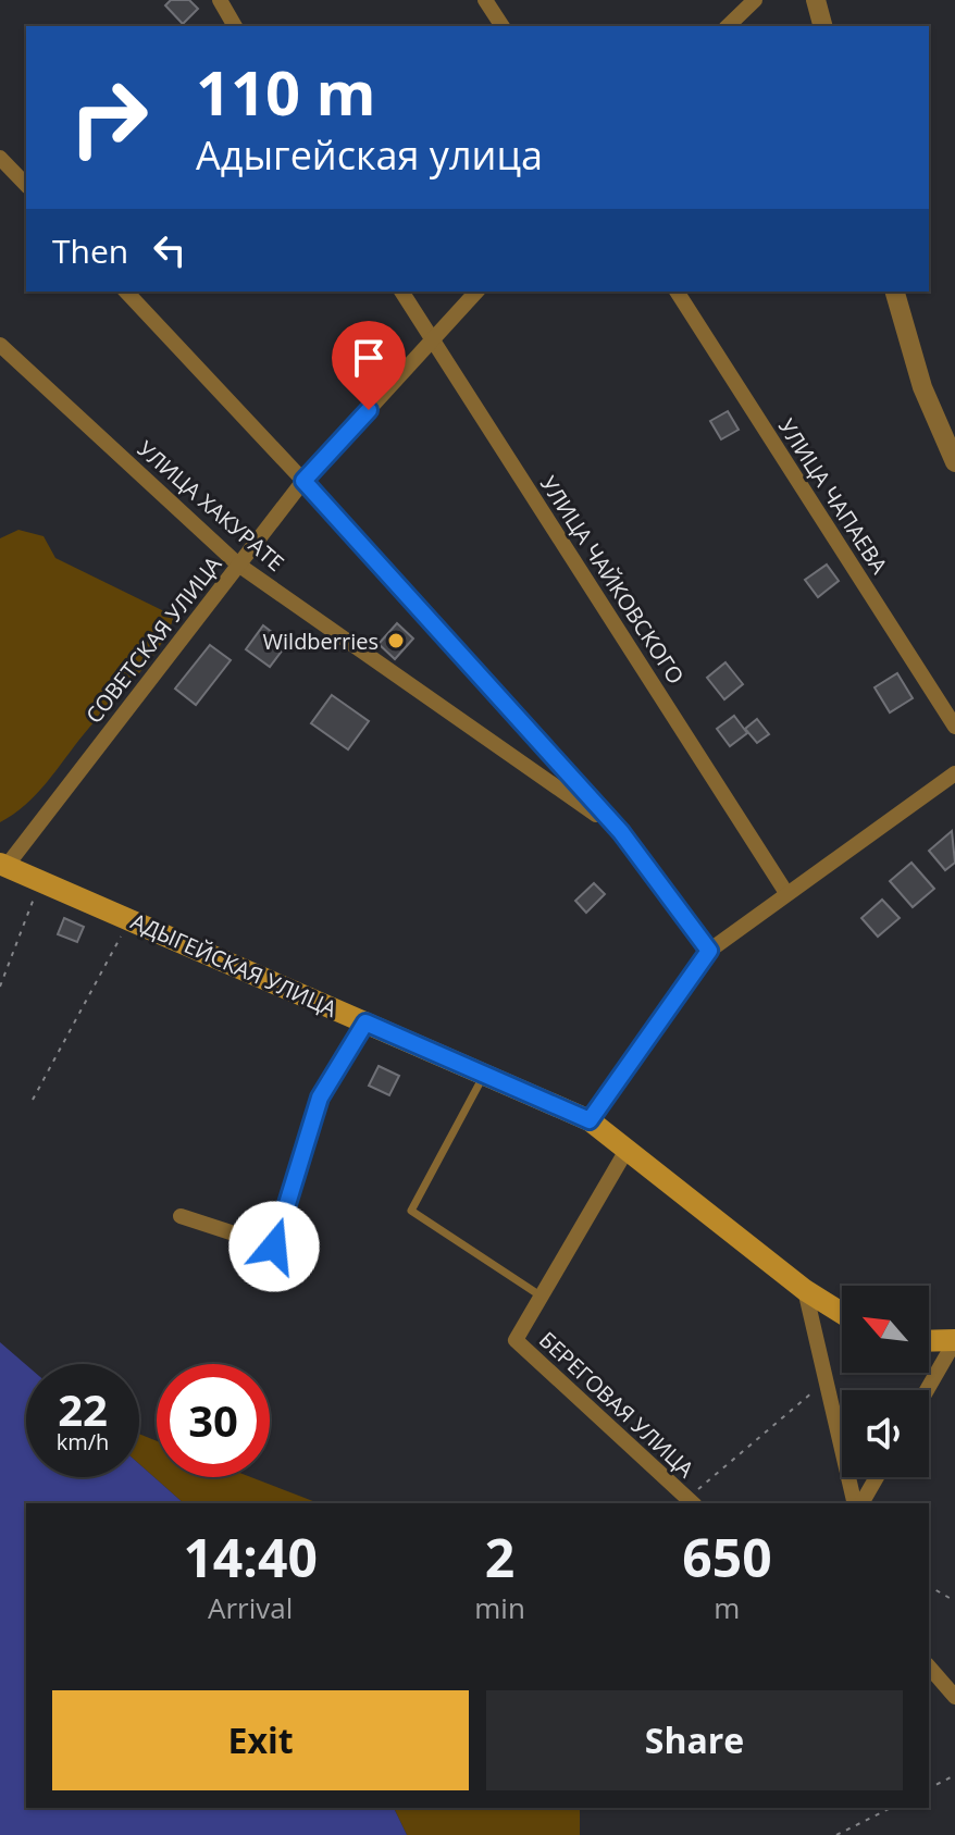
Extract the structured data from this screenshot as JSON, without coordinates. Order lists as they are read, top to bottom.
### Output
{
  "streets": {
    "main road": ["АДЫГЕЙСКАЯ УЛИЦА"],
    "street": [
      "УЛИЦА ЧАПАЕВА",
      "УЛИЦА ХАКУРАТЕ",
      "УЛИЦА ЧАЙКОВСКОГО",
      "СОВЕТСКАЯ УЛИЦА",
      "БЕРЕГОВАЯ УЛИЦА"
    ]
  },
  "crossings": [
    ["УЛИЦА ХАКУРАТЕ", "СОВЕТСКАЯ УЛИЦА"],
    ["УЛИЦА ЧАЙКОВСКОГО", "СОВЕТСКАЯ УЛИЦА"],
    ["СОВЕТСКАЯ УЛИЦА", "АДЫГЕЙСКАЯ УЛИЦА"],
    ["АДЫГЕЙСКАЯ УЛИЦА", "БЕРЕГОВАЯ УЛИЦА"]
  ],
  "places": ["Wildberries"],
  "north": "top left",
  "page": {
    "turn": ["110 m", "Адыгейская улица"],
    "then": "Then",
    "speed": "22 km/h",
    "limit": "30",
    "eta": [
      "14:40",
      "Arrival",
      "2",
      "min",
      "650",
      "m"
    ],
    "buttons": ["Exit", "Share"]
  }
}
